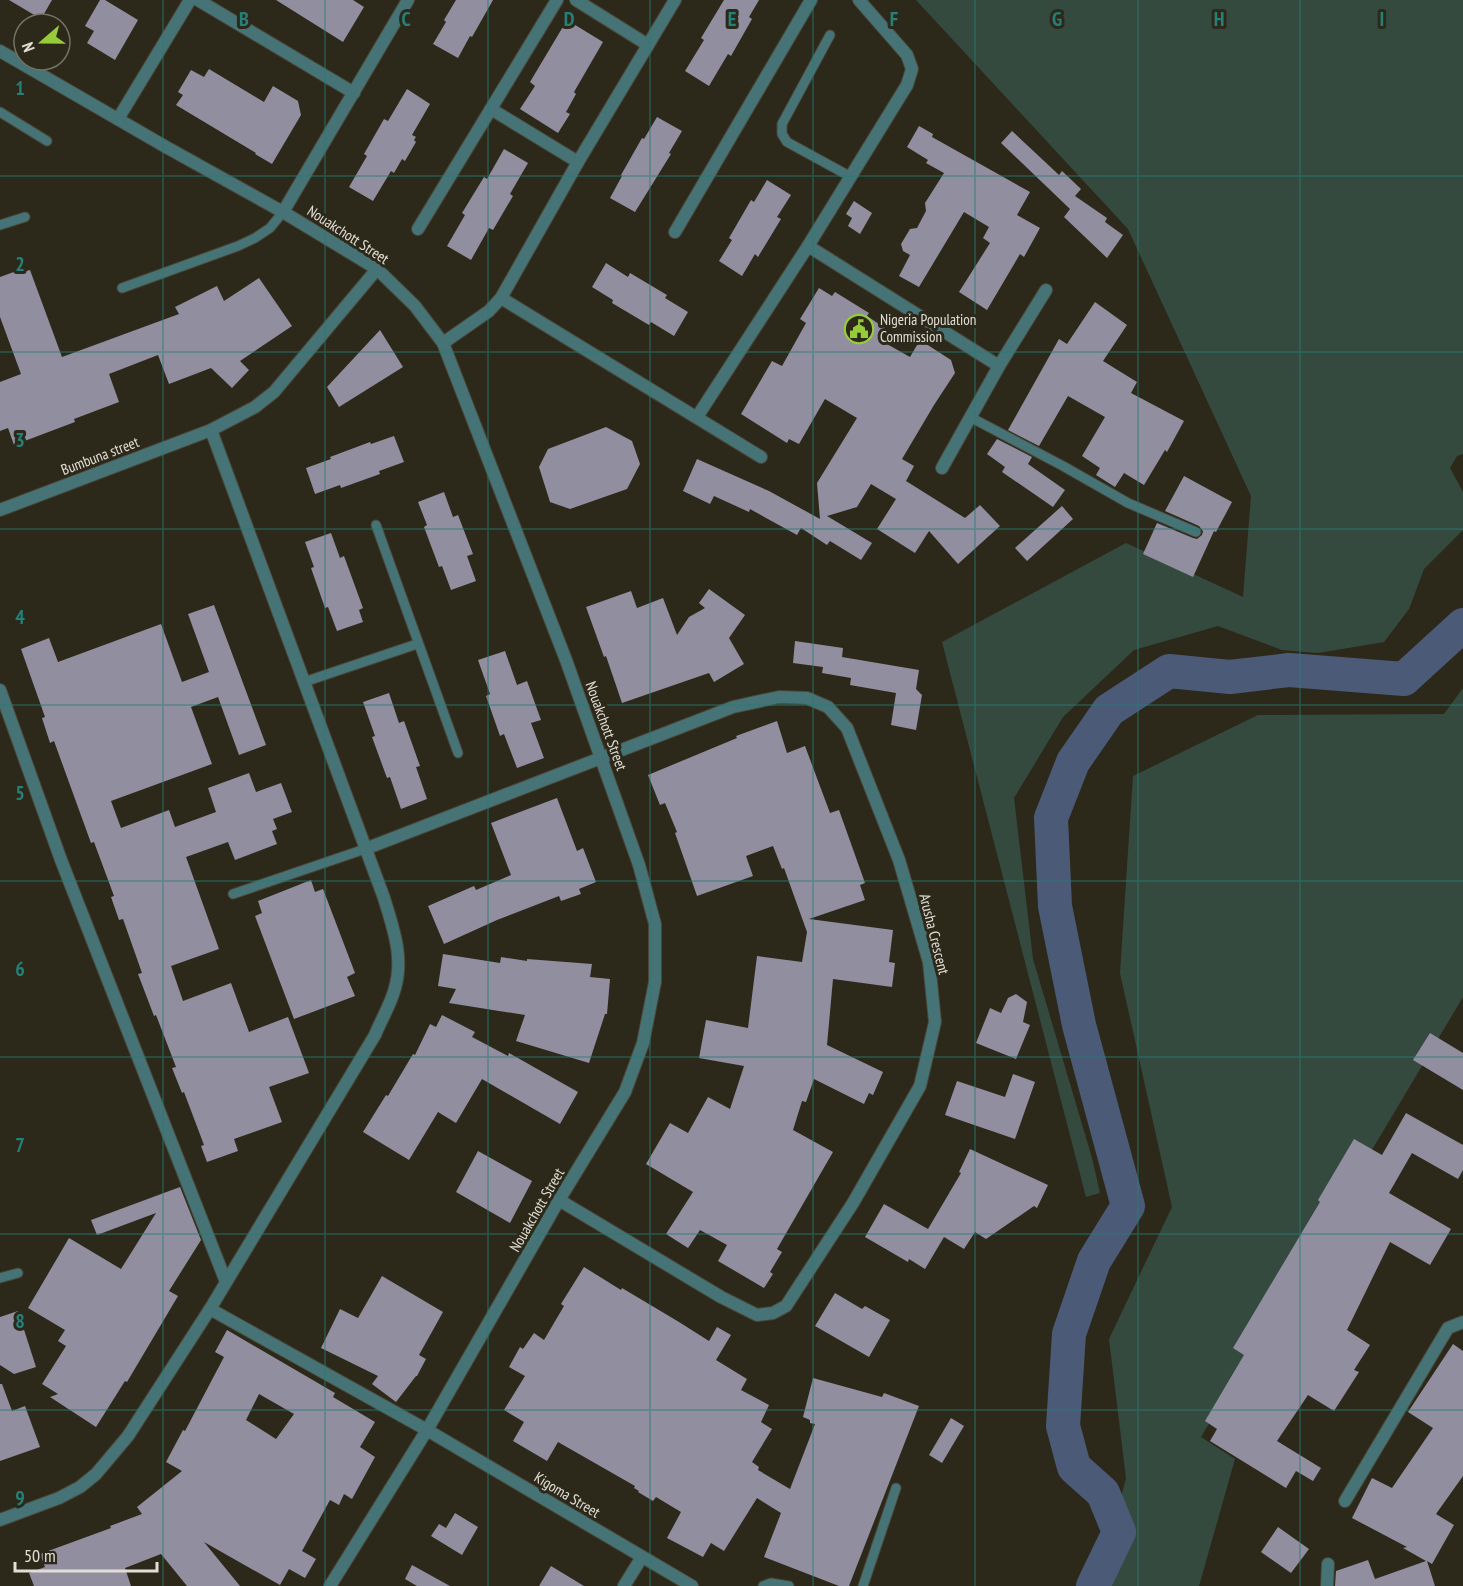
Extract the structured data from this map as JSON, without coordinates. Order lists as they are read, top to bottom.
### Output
{
  "streets": {
    "street": [
      "Nouakchott Street",
      "Bumbuna street",
      "Arusha Crescent",
      "Kigoma Street"
    ]
  },
  "crossings": [
    ["Nouakchott Street", "Bumbuna street"],
    ["Nouakchott Street", "Arusha Crescent"],
    ["Nouakchott Street", "Kigoma Street"]
  ],
  "places": {
    "public building": ["Nigeria Population Commission"]
  },
  "scale_bar": "50 m",
  "north": "left",
  "grid": {
    "columns": [
      "B",
      "C",
      "D",
      "E",
      "F",
      "G",
      "H",
      "I"
    ],
    "rows": [
      "1",
      "2",
      "3",
      "4",
      "5",
      "6",
      "7",
      "8",
      "9"
    ]
  }
}
